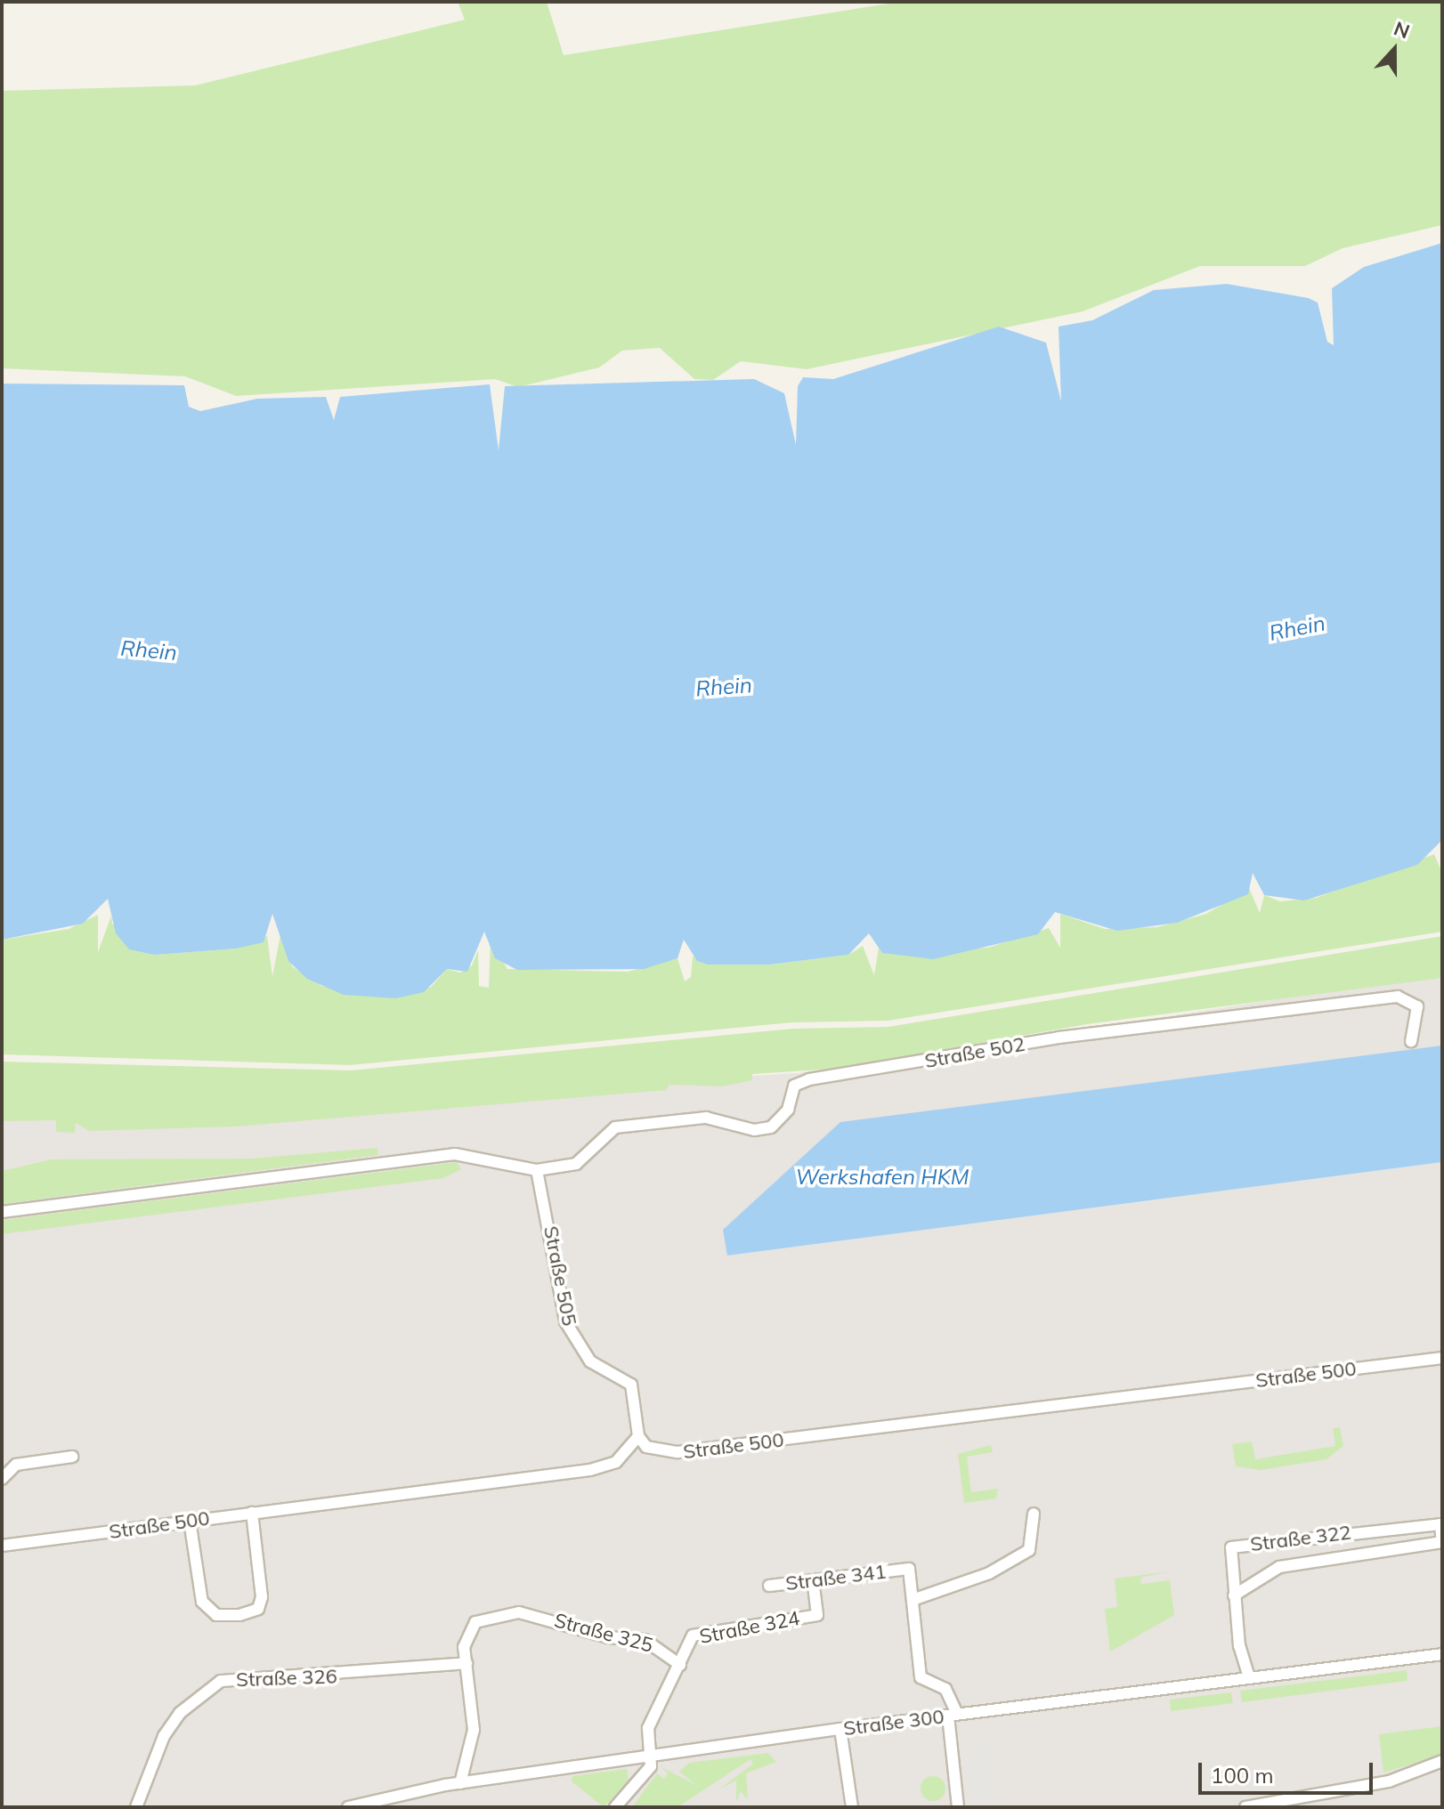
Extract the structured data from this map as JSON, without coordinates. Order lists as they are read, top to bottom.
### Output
{
  "streets": {
    "street": [
      "Straße 502",
      "Straße 505",
      "Straße 500",
      "Straße 322",
      "Straße 341",
      "Straße 324",
      "Straße 325",
      "Straße 326",
      "Straße 300"
    ]
  },
  "crossings": [
    ["Straße 502", "Straße 505"],
    ["Straße 505", "Straße 500"],
    ["Straße 322", "Straße 300"],
    ["Straße 341", "Straße 324"],
    ["Straße 341", "Straße 300"],
    ["Straße 324", "Straße 325"],
    ["Straße 324", "Straße 300"],
    ["Straße 325", "Straße 326"],
    ["Straße 325", "Straße 300"]
  ],
  "water": ["Rhein", "Werkshafen HKM"],
  "scale_bar": "100 m",
  "north": "top"
}
